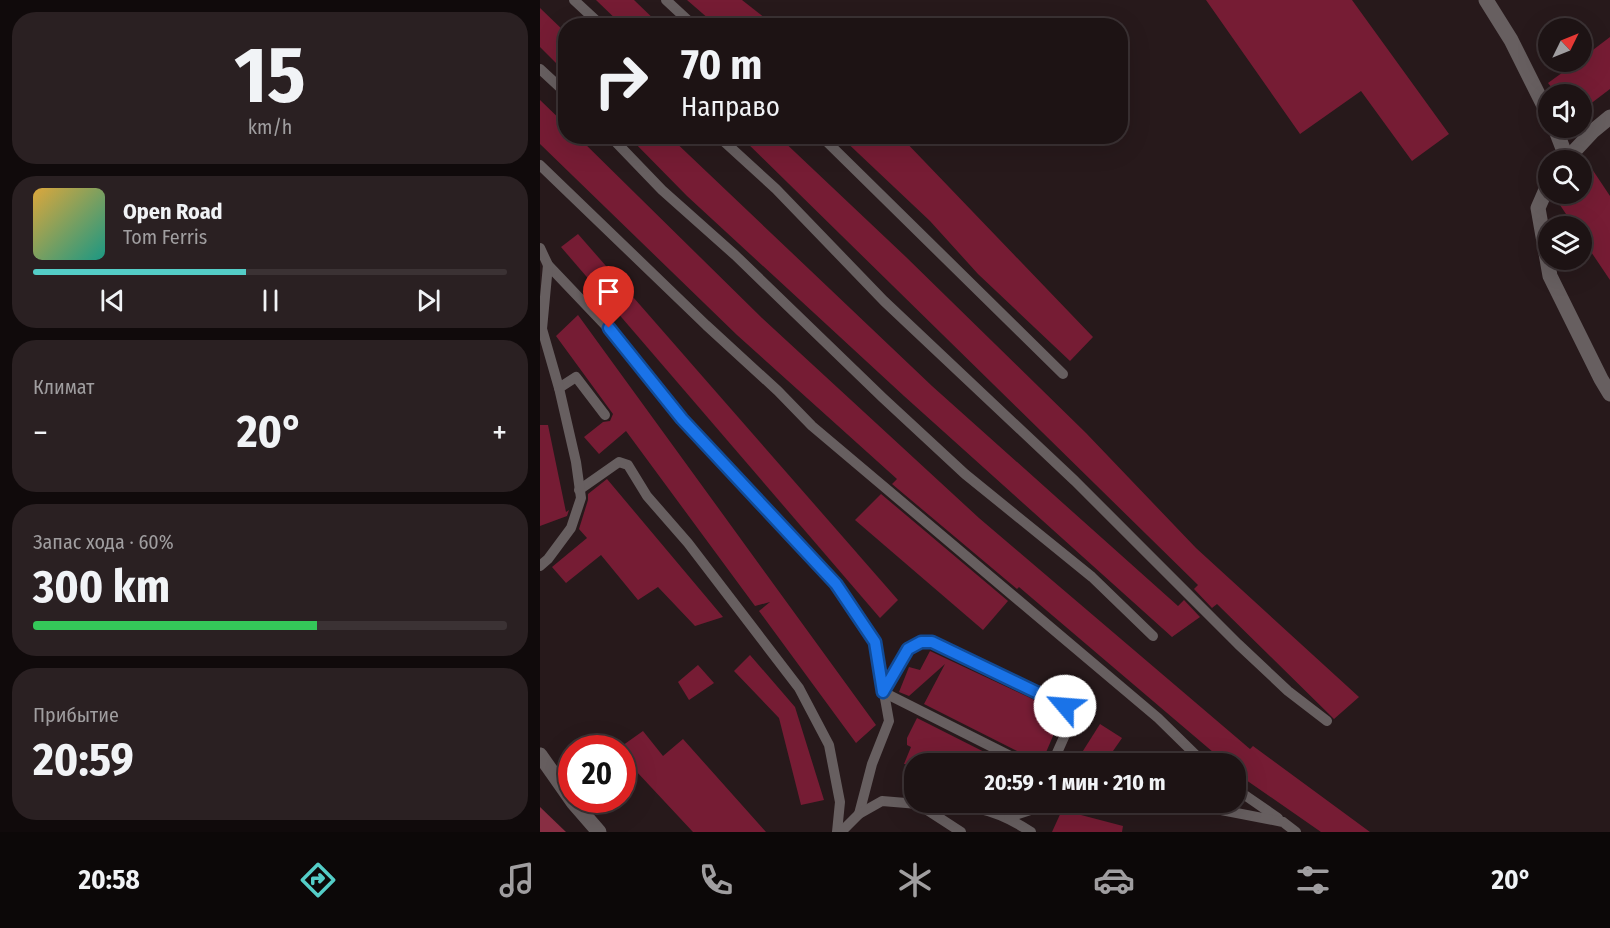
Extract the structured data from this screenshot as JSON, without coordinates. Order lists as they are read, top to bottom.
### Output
{
  "north": "top right",
  "page": {
    "tile": [
      ["15", "km/h"],
      "Климат",
      ["Запас хода · 60%", "300 km"],
      ["Прибытие", "20:59"]
    ],
    "turn": ["70 m", "Направо"],
    "song": ["Open Road", "Tom Ferris"],
    "heat": ["−", "20°", "+"],
    "limit": "20",
    "trip": "20:59 · 1 мин · 210 m",
    "tabs": ["20:58", "20°"]
  }
}
